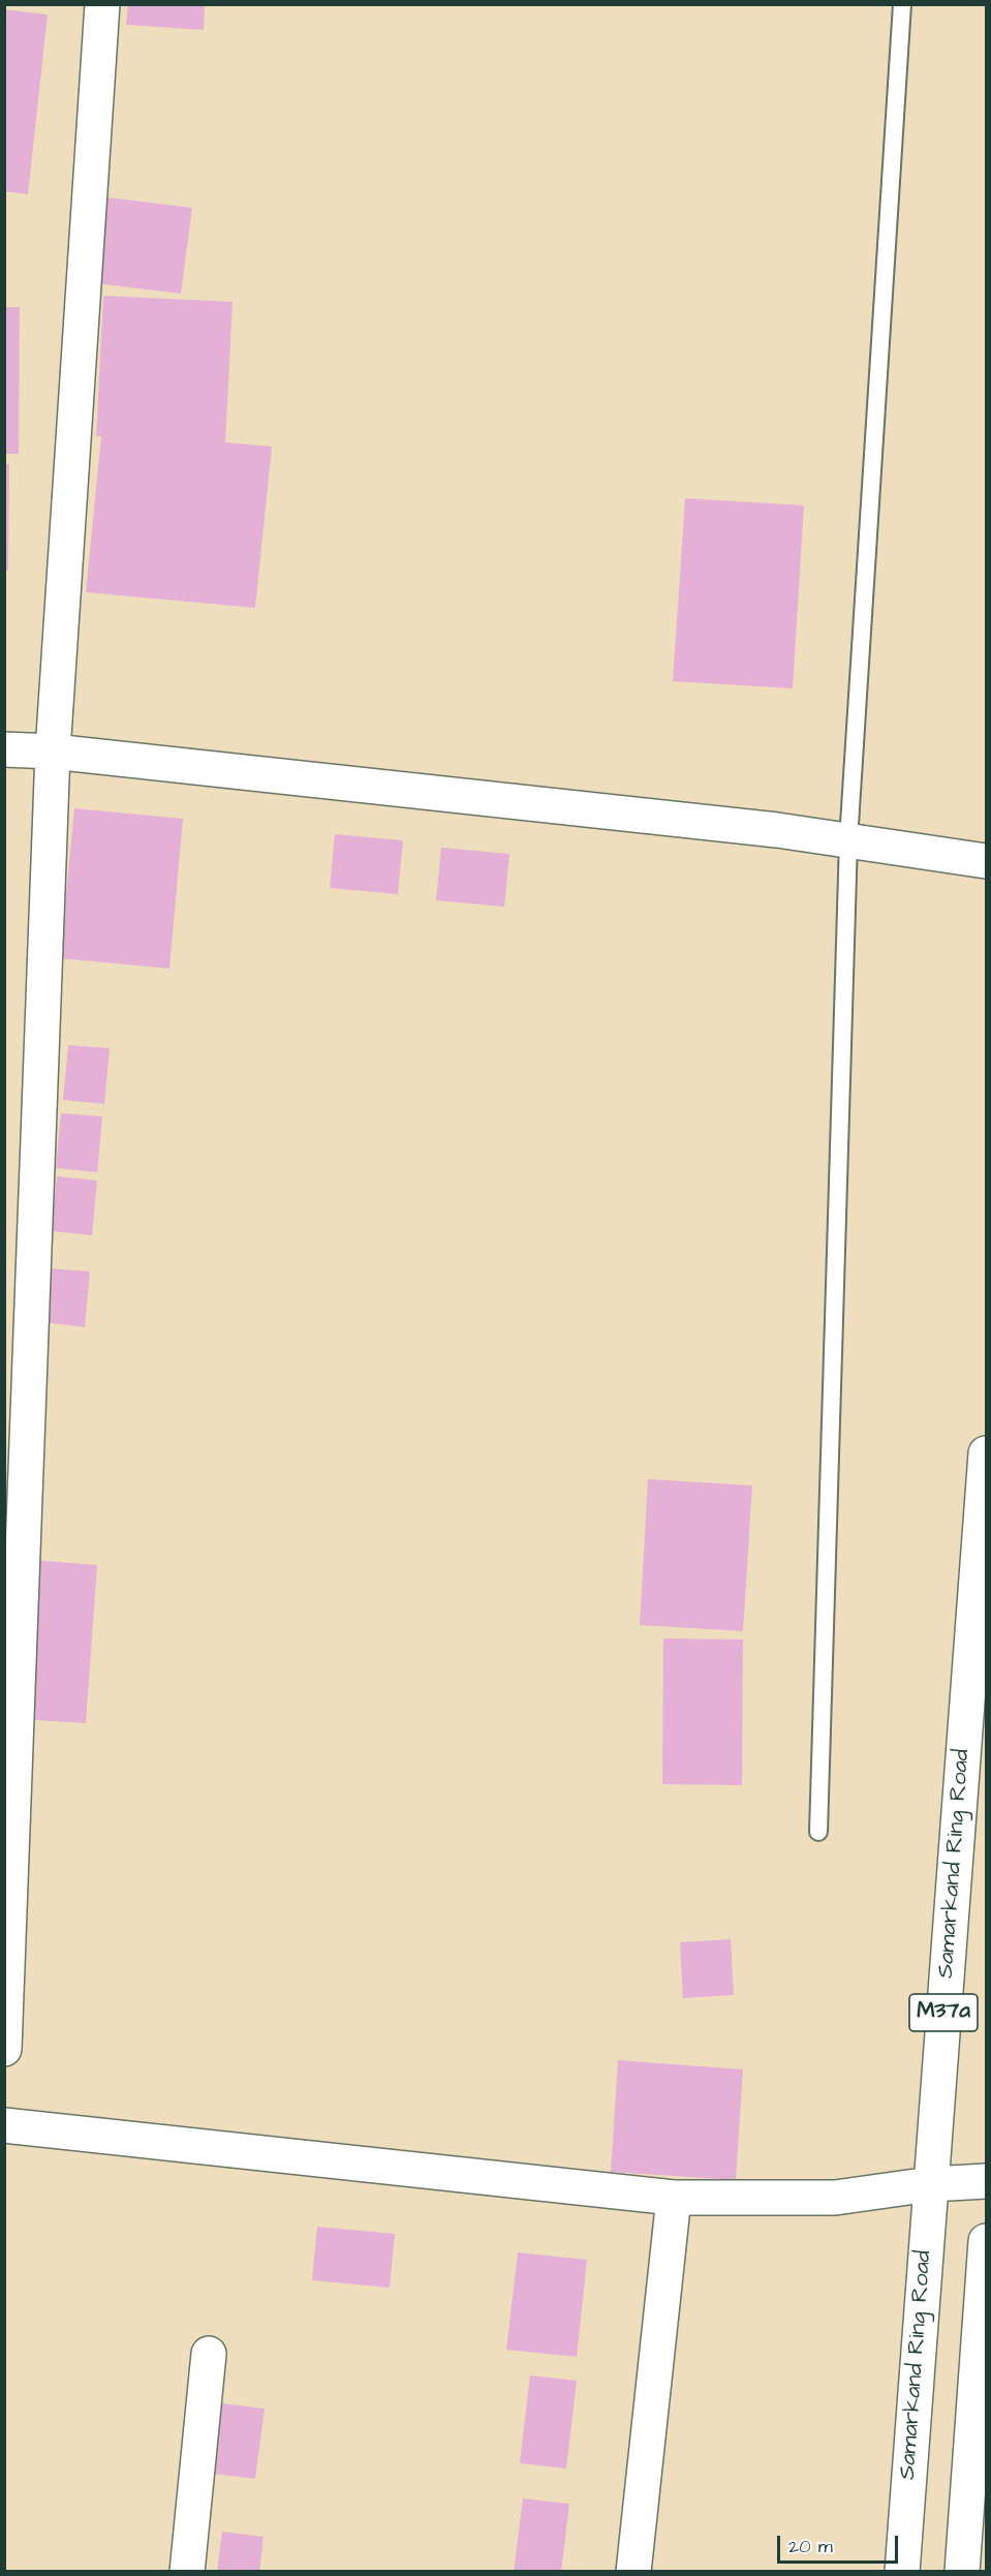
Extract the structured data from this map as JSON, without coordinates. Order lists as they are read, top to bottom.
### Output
{
  "streets": {
    "main road": ["Samarkand Ring Road", "M37a"]
  },
  "scale_bar": "20 m"
}
